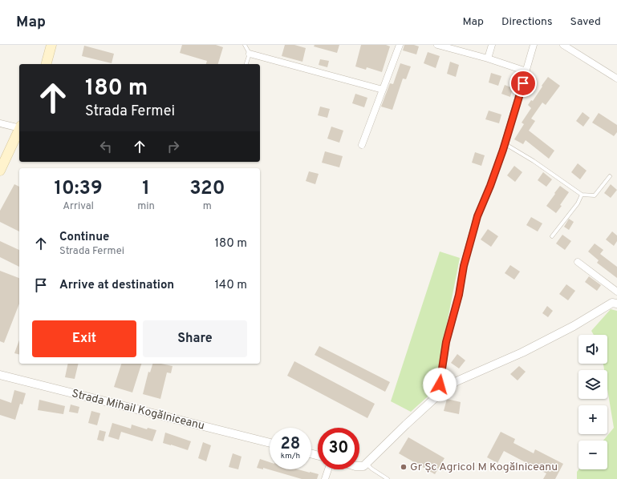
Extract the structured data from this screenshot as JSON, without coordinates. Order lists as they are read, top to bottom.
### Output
{
  "streets": {
    "street": ["Strada Mihail Kogălniceanu"]
  },
  "places": ["Gr Șc Agricol M Kogălniceanu"],
  "page": {
    "header": "Map",
    "nav": ["Map", "Directions", "Saved"],
    "turn": ["180 m", "Strada Fermei"],
    "eta": [
      "10:39",
      "Arrival",
      "1",
      "min",
      "320",
      "m"
    ],
    "list": [
      {
        "name": "Continue",
        "note": "Strada Fermei",
        "value": "180 m"
      },
      {
        "name": "Arrive at destination",
        "value": "140 m"
      }
    ],
    "buttons": ["Exit", "Share"],
    "map_buttons": ["+", "−"],
    "speed": "28 km/h",
    "limit": "30"
  }
}
